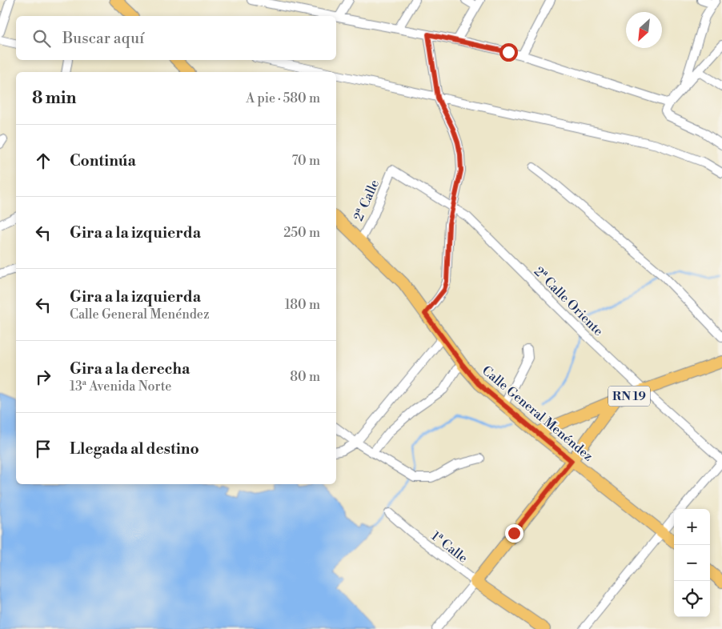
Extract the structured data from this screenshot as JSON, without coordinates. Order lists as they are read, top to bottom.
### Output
{
  "streets": {
    "main road": ["RN 19", "Calle General Menéndez"],
    "street": ["2ª Calle", "2ª Calle Oriente", "1ª Calle"]
  },
  "crossings": [
    ["2ª Calle", "2ª Calle Oriente"],
    ["2ª Calle", "Calle General Menéndez"],
    ["2ª Calle Oriente", "RN 19"],
    ["RN 19", "Calle General Menéndez"]
  ],
  "north": "bottom left",
  "page": {
    "search": "Buscar aquí",
    "heading": ["8 min", "A pie · 580 m"],
    "list": [
      ["Continúa", "70 m"],
      ["Gira a la izquierda", "250 m"],
      ["Gira a la izquierda", "Calle General Menéndez", "180 m"],
      ["Gira a la derecha", "13ª Avenida Norte", "80 m"],
      "Llegada al destino"
    ],
    "map_buttons": ["+", "−"]
  }
}
